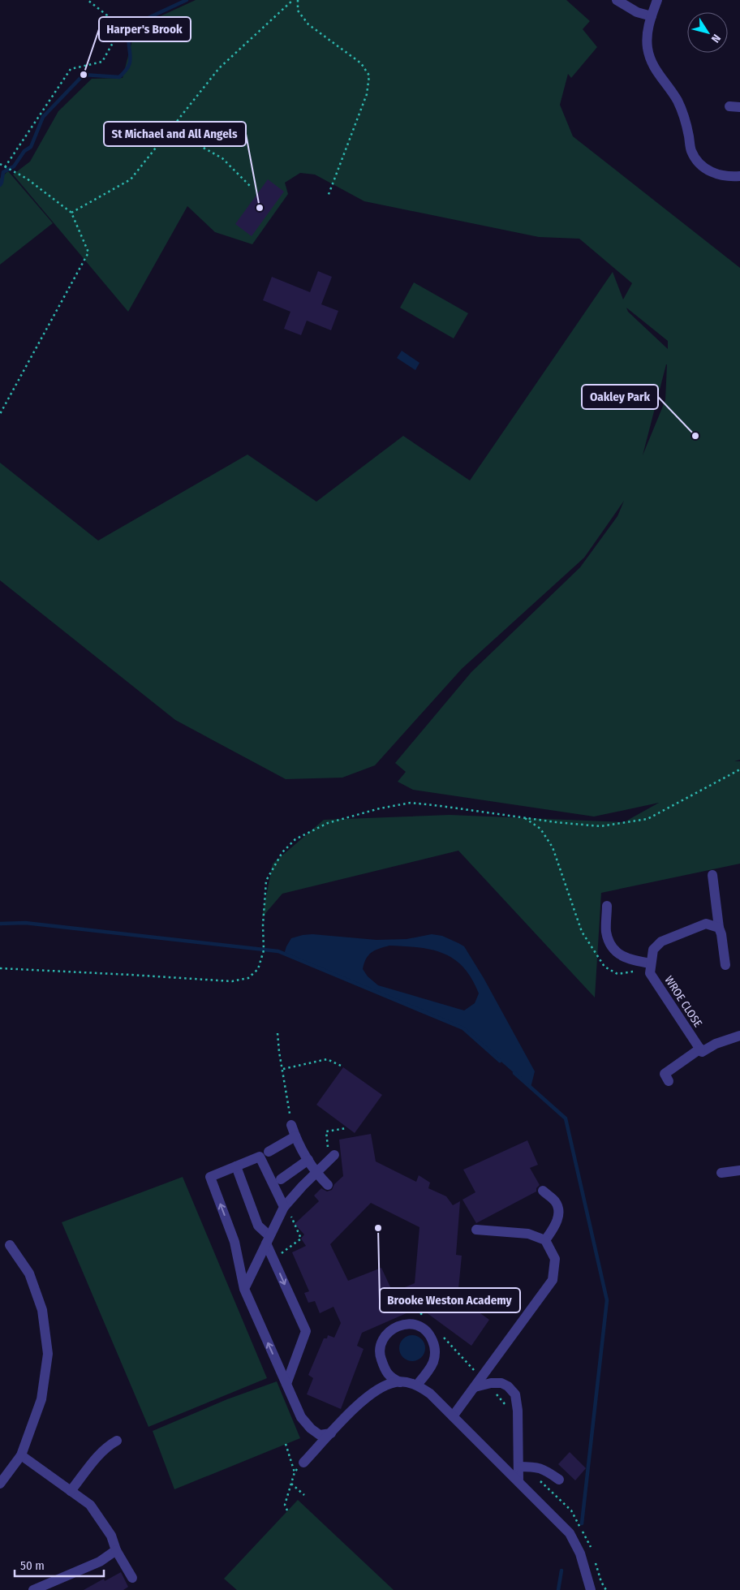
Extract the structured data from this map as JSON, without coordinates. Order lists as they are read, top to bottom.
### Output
{
  "streets": {
    "street": ["WROE CLOSE"]
  },
  "places": [
    "Harper's Brook",
    "St Michael and All Angels",
    "Oakley Park",
    "Brooke Weston Academy"
  ],
  "scale_bar": "50 m",
  "north": "bottom right"
}
